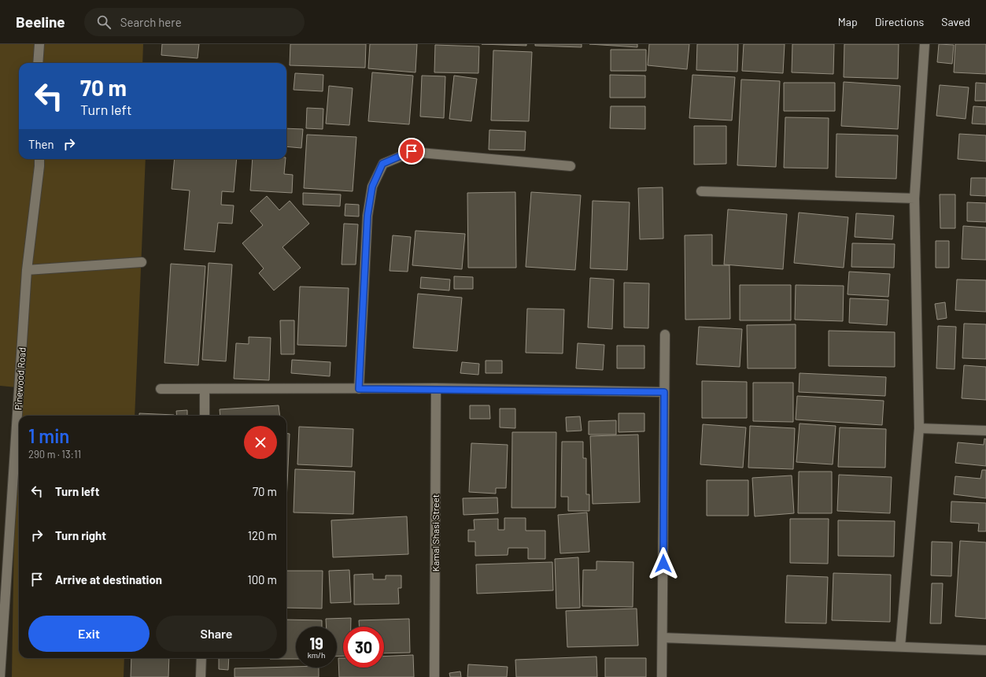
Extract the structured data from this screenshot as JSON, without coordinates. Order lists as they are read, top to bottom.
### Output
{
  "streets": {
    "street": ["Pinewood Road", "Kamal Shasi Street"]
  },
  "page": {
    "header": "Beeline",
    "search": "Search here",
    "nav": ["Map", "Directions", "Saved"],
    "turn": ["70 m", "Turn left"],
    "then": "Then",
    "heading": ["1 min", "290 m · 13:11"],
    "list": [
      {
        "name": "Turn left",
        "value": "70 m"
      },
      {
        "name": "Turn right",
        "value": "120 m"
      },
      {
        "name": "Arrive at destination",
        "value": "100 m"
      }
    ],
    "buttons": ["Exit", "Share"],
    "speed": "19 km/h",
    "limit": "30"
  }
}
